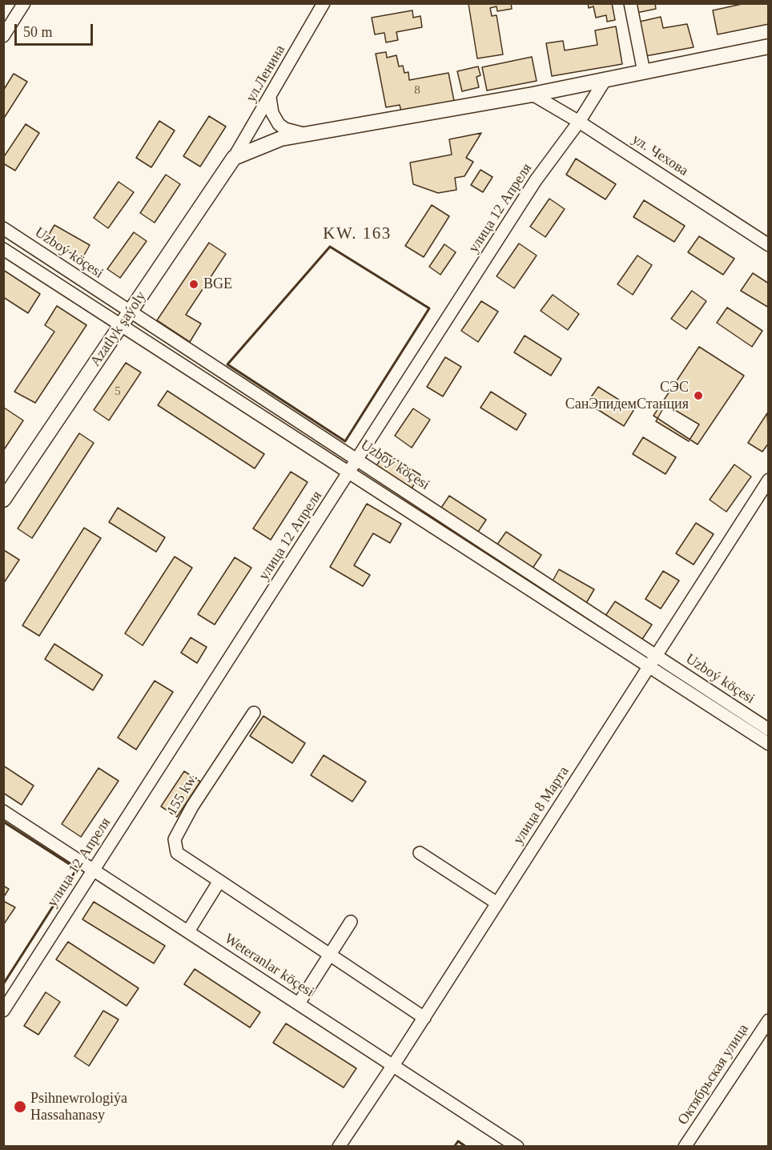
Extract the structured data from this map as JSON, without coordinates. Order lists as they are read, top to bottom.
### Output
{
  "streets": {
    "main road": ["Azatlyk şaýoly"],
    "street": [
      "ул.Ленина",
      "ул. Чехова",
      "улица 12 Апреля",
      "Uzboý köçesi",
      "155 kw.",
      "улица 8 Марта",
      "Weteranlar köçesi",
      "Октябрьская улица"
    ]
  },
  "crossings": [
    ["ул.Ленина", "Azatlyk şaýoly"],
    ["ул. Чехова", "улица 12 Апреля"],
    ["улица 12 Апреля", "Uzboý köçesi"],
    ["улица 12 Апреля", "Weteranlar köçesi"],
    ["Uzboý köçesi", "Azatlyk şaýoly"],
    ["Uzboý köçesi", "улица 8 Марта"],
    ["155 kw.", "улица 8 Марта"],
    ["улица 8 Марта", "Weteranlar köçesi"]
  ],
  "districts": ["KW. 163"],
  "places": ["BGE", "СЭС СанЭпидемСтанция", "Psihnewrologiýa Hassahanasy"],
  "house_numbers": ["8", "5"],
  "scale_bar": "50 m"
}
